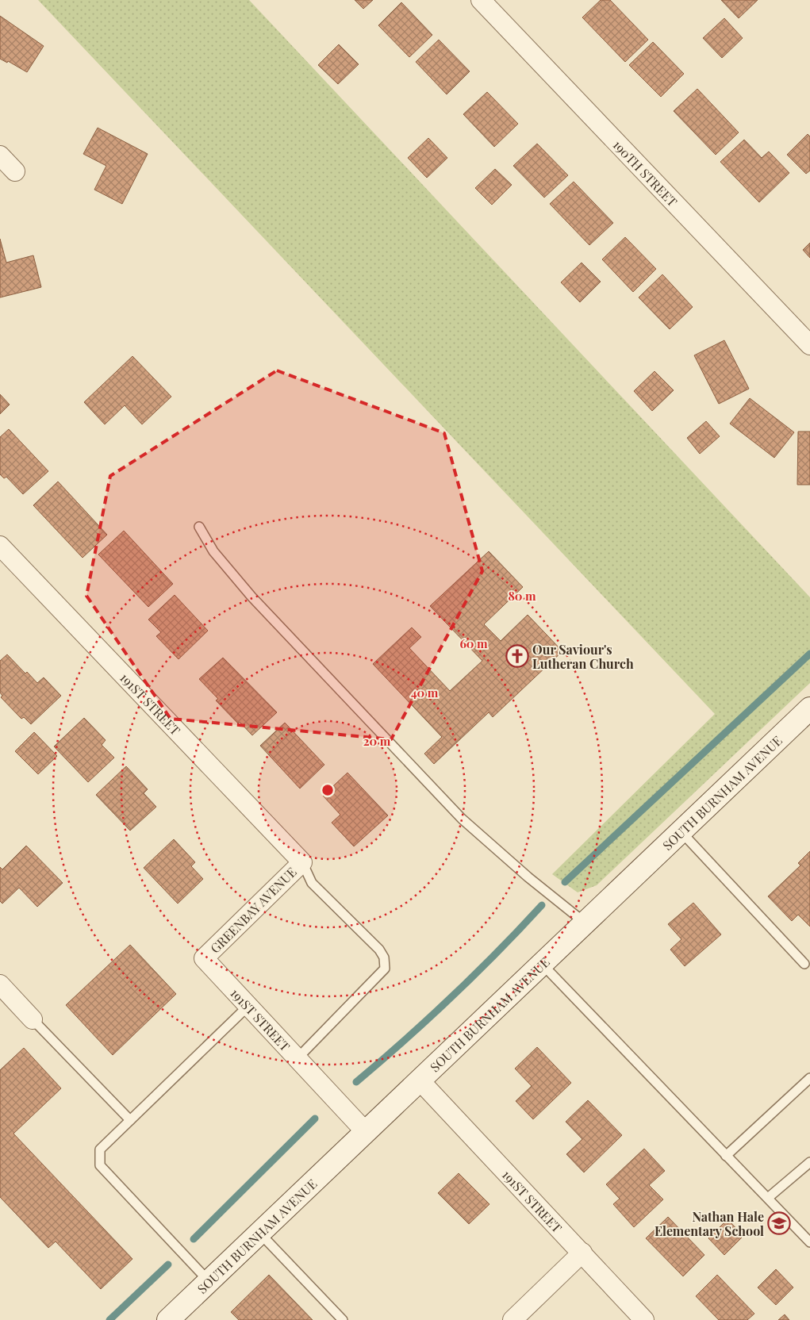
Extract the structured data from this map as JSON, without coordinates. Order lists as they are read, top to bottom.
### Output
{
  "streets": {
    "main road": ["SOUTH BURNHAM AVENUE"],
    "street": ["190TH STREET", "191ST STREET", "GREENBAY AVENUE"]
  },
  "crossings": [
    ["191ST STREET", "SOUTH BURNHAM AVENUE"],
    ["191ST STREET", "GREENBAY AVENUE"]
  ],
  "places": {
    "church": ["Our Saviour's Lutheran Church"],
    "school or university": ["Nathan Hale Elementary School"]
  },
  "rings": [
    "80 m",
    "60 m",
    "40 m",
    "20 m"
  ]
}
